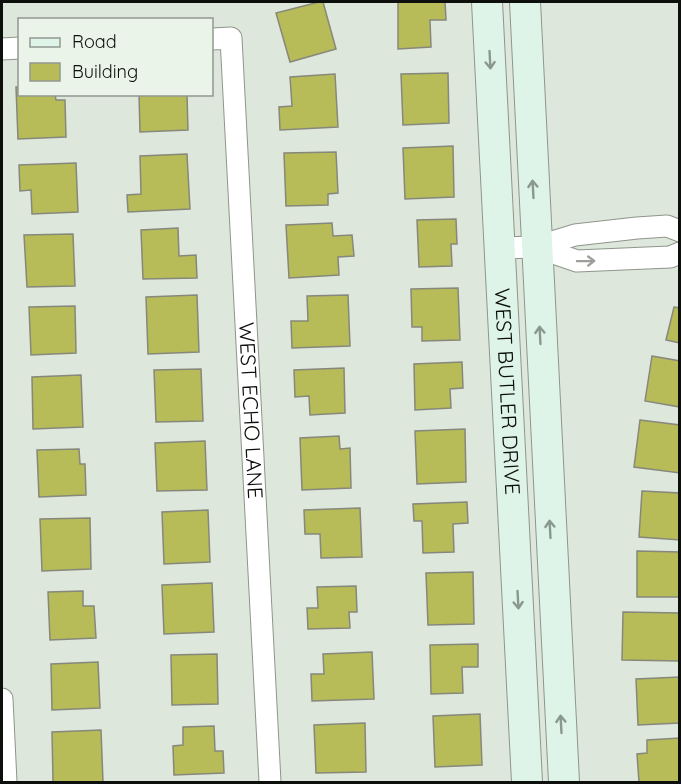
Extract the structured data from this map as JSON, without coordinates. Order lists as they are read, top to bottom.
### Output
{
  "streets": {
    "street": ["WEST BUTLER DRIVE", "WEST ECHO LANE"]
  },
  "legend": ["Road", "Building"]
}
